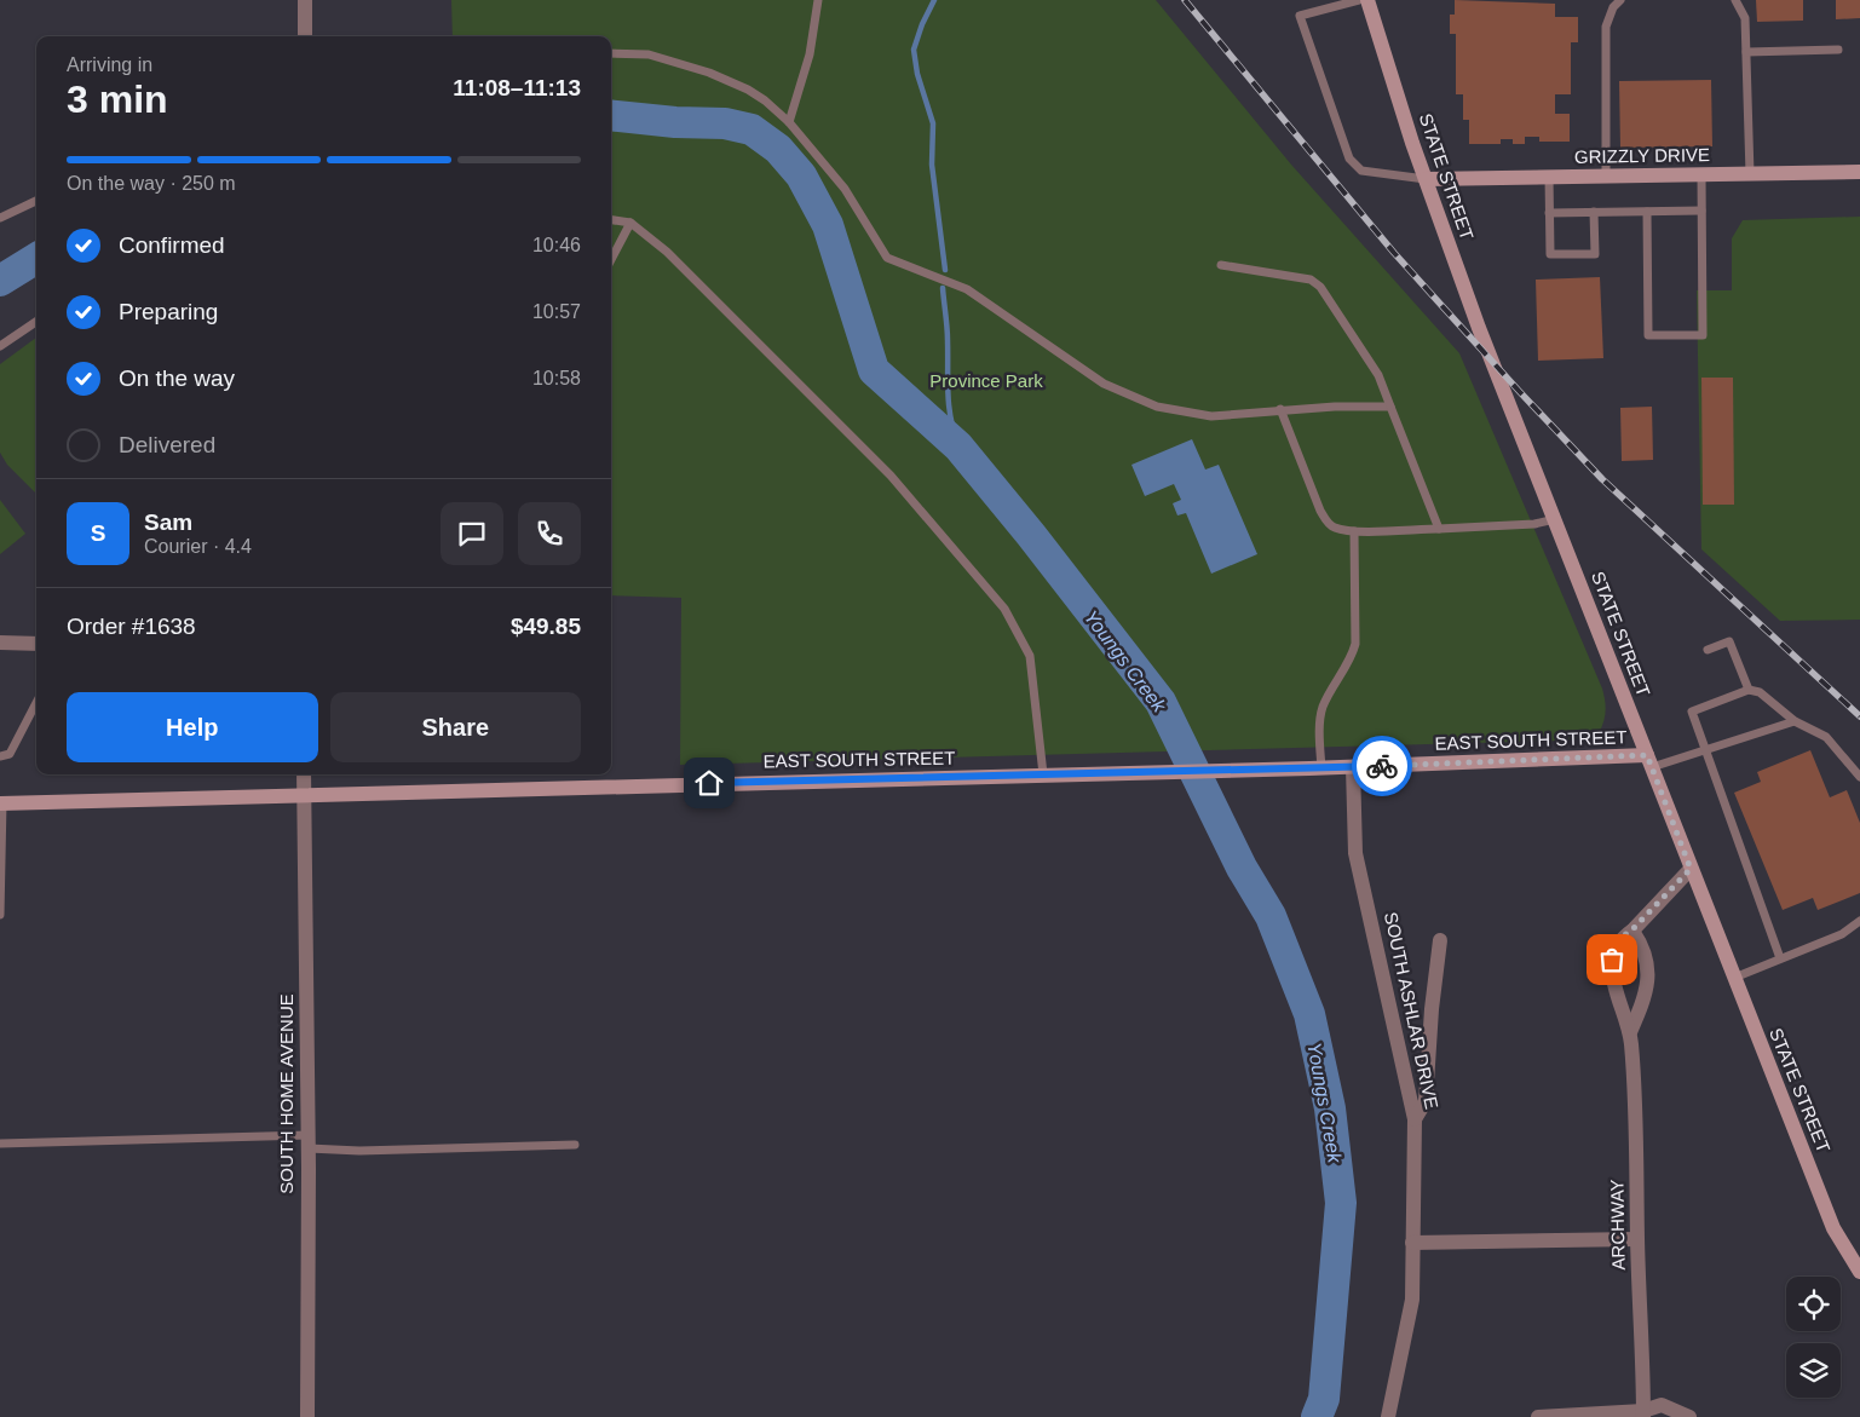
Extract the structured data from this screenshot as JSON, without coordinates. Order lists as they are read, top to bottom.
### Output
{
  "streets": {
    "street": [
      "GRIZZLY DRIVE",
      "STATE STREET",
      "EAST SOUTH STREET",
      "SOUTH ASHLAR DRIVE",
      "SOUTH HOME AVENUE",
      "ARCHWAY"
    ]
  },
  "crossings": [
    ["GRIZZLY DRIVE", "STATE STREET"],
    ["STATE STREET", "EAST SOUTH STREET"],
    ["STATE STREET", "ARCHWAY"],
    ["EAST SOUTH STREET", "SOUTH ASHLAR DRIVE"],
    ["EAST SOUTH STREET", "SOUTH HOME AVENUE"]
  ],
  "water": ["Youngs Creek"],
  "parks": ["Province Park"],
  "page": {
    "heading": ["3 min", "Arriving in", "11:08–11:13"],
    "panel": [
      "Sam",
      "Courier · 4.4",
      "Order #1638",
      "$49.85"
    ],
    "bar": "On the way · 250 m",
    "list": [
      ["Confirmed", "10:46"],
      ["Preparing", "10:57"],
      ["On the way", "10:58"],
      "Delivered"
    ],
    "round": "S",
    "buttons": ["Help", "Share"]
  }
}
